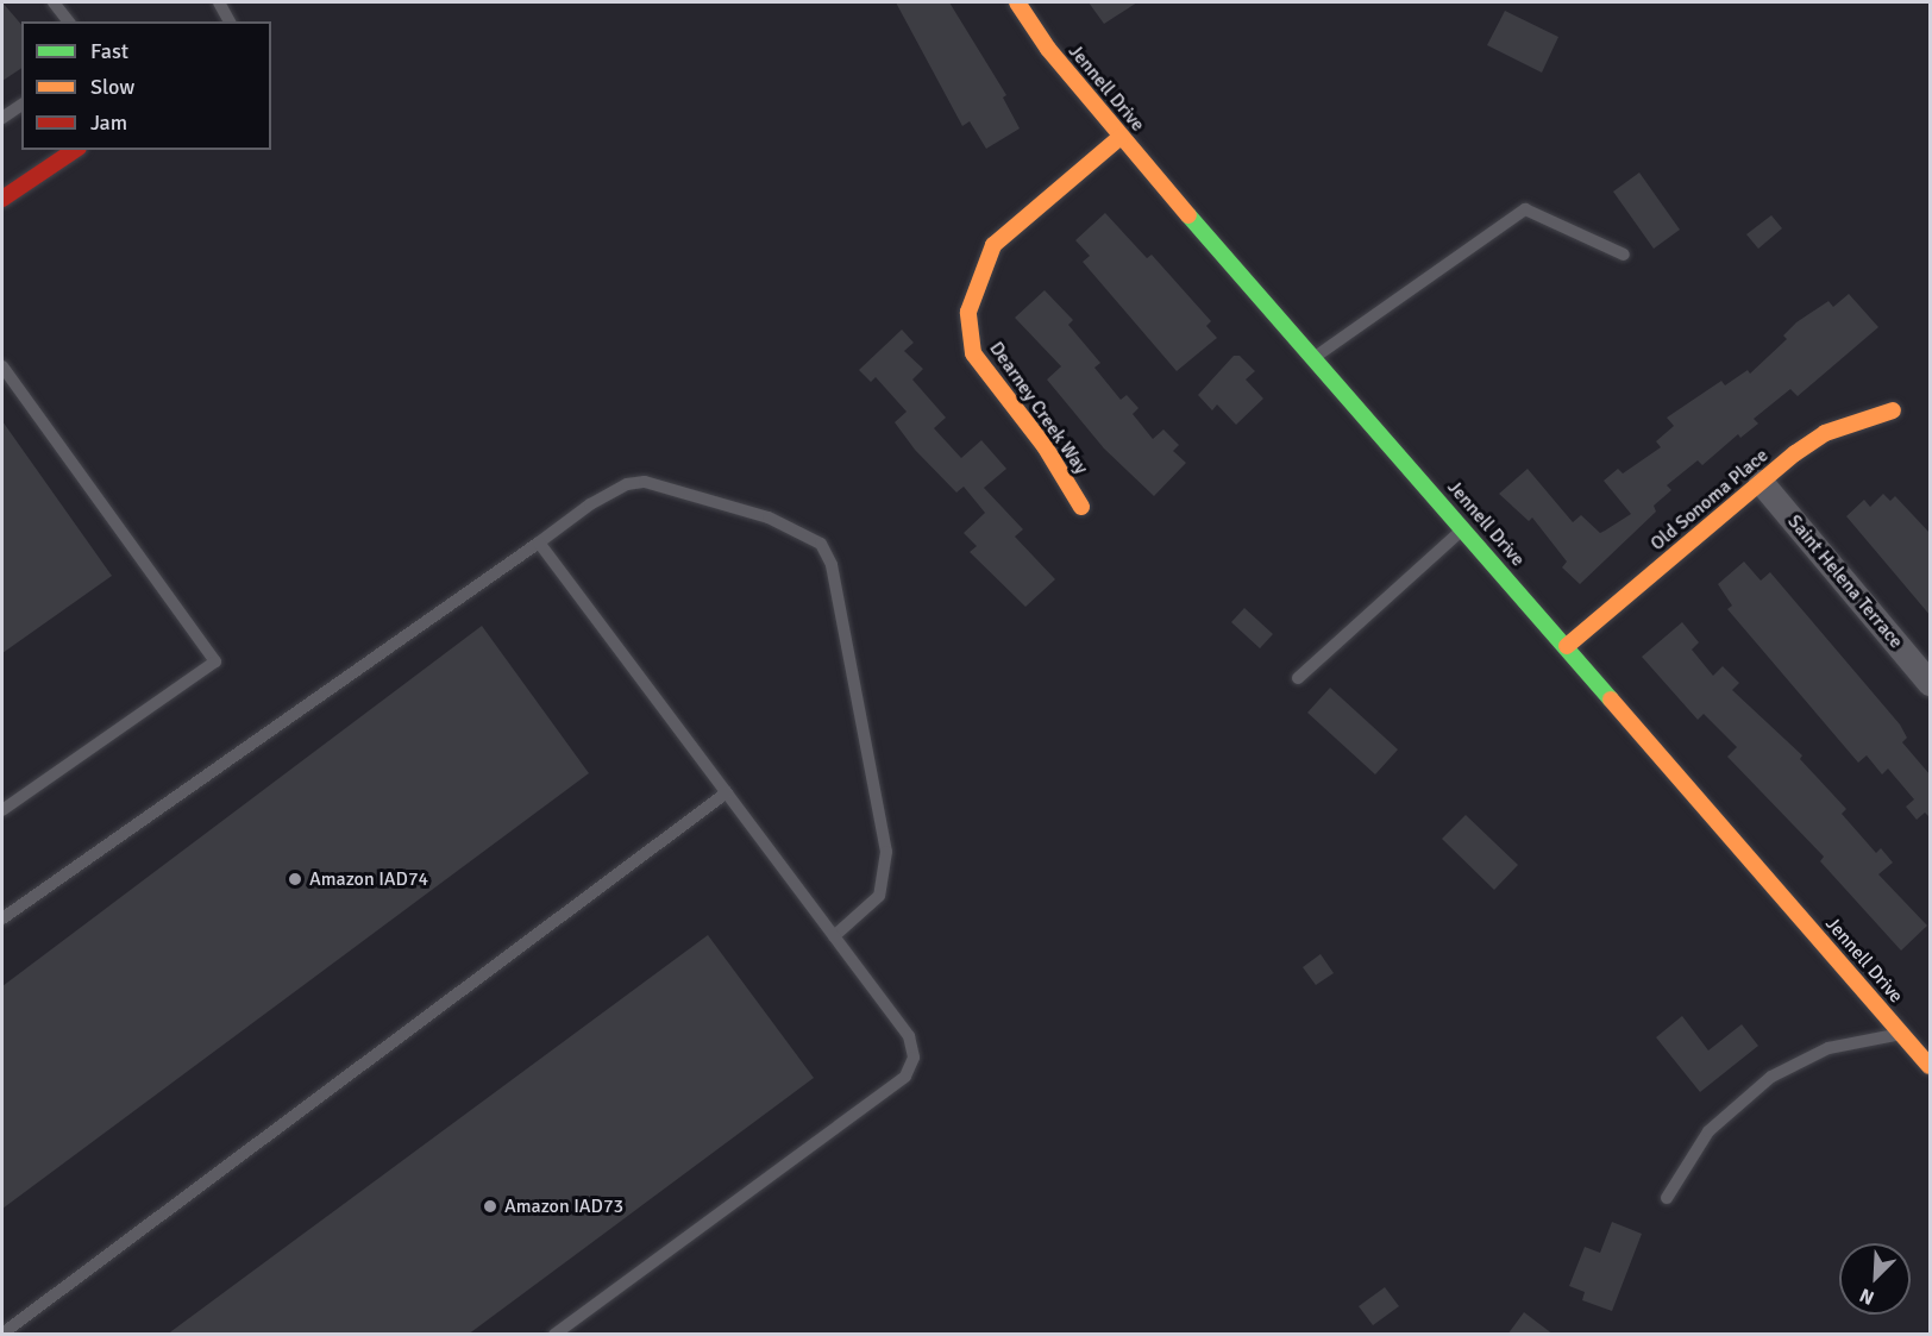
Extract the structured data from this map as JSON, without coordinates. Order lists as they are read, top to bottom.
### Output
{
  "streets": {
    "street": [
      "Jennell Drive",
      "Dearney Creek Way",
      "Old Sonoma Place",
      "Saint Helena Terrace"
    ]
  },
  "crossings": [
    ["Jennell Drive", "Dearney Creek Way"],
    ["Jennell Drive", "Old Sonoma Place"],
    ["Old Sonoma Place", "Saint Helena Terrace"]
  ],
  "places": ["Amazon IAD74", "Amazon IAD73"],
  "legend": ["Fast", "Slow", "Jam"],
  "north": "bottom left"
}
